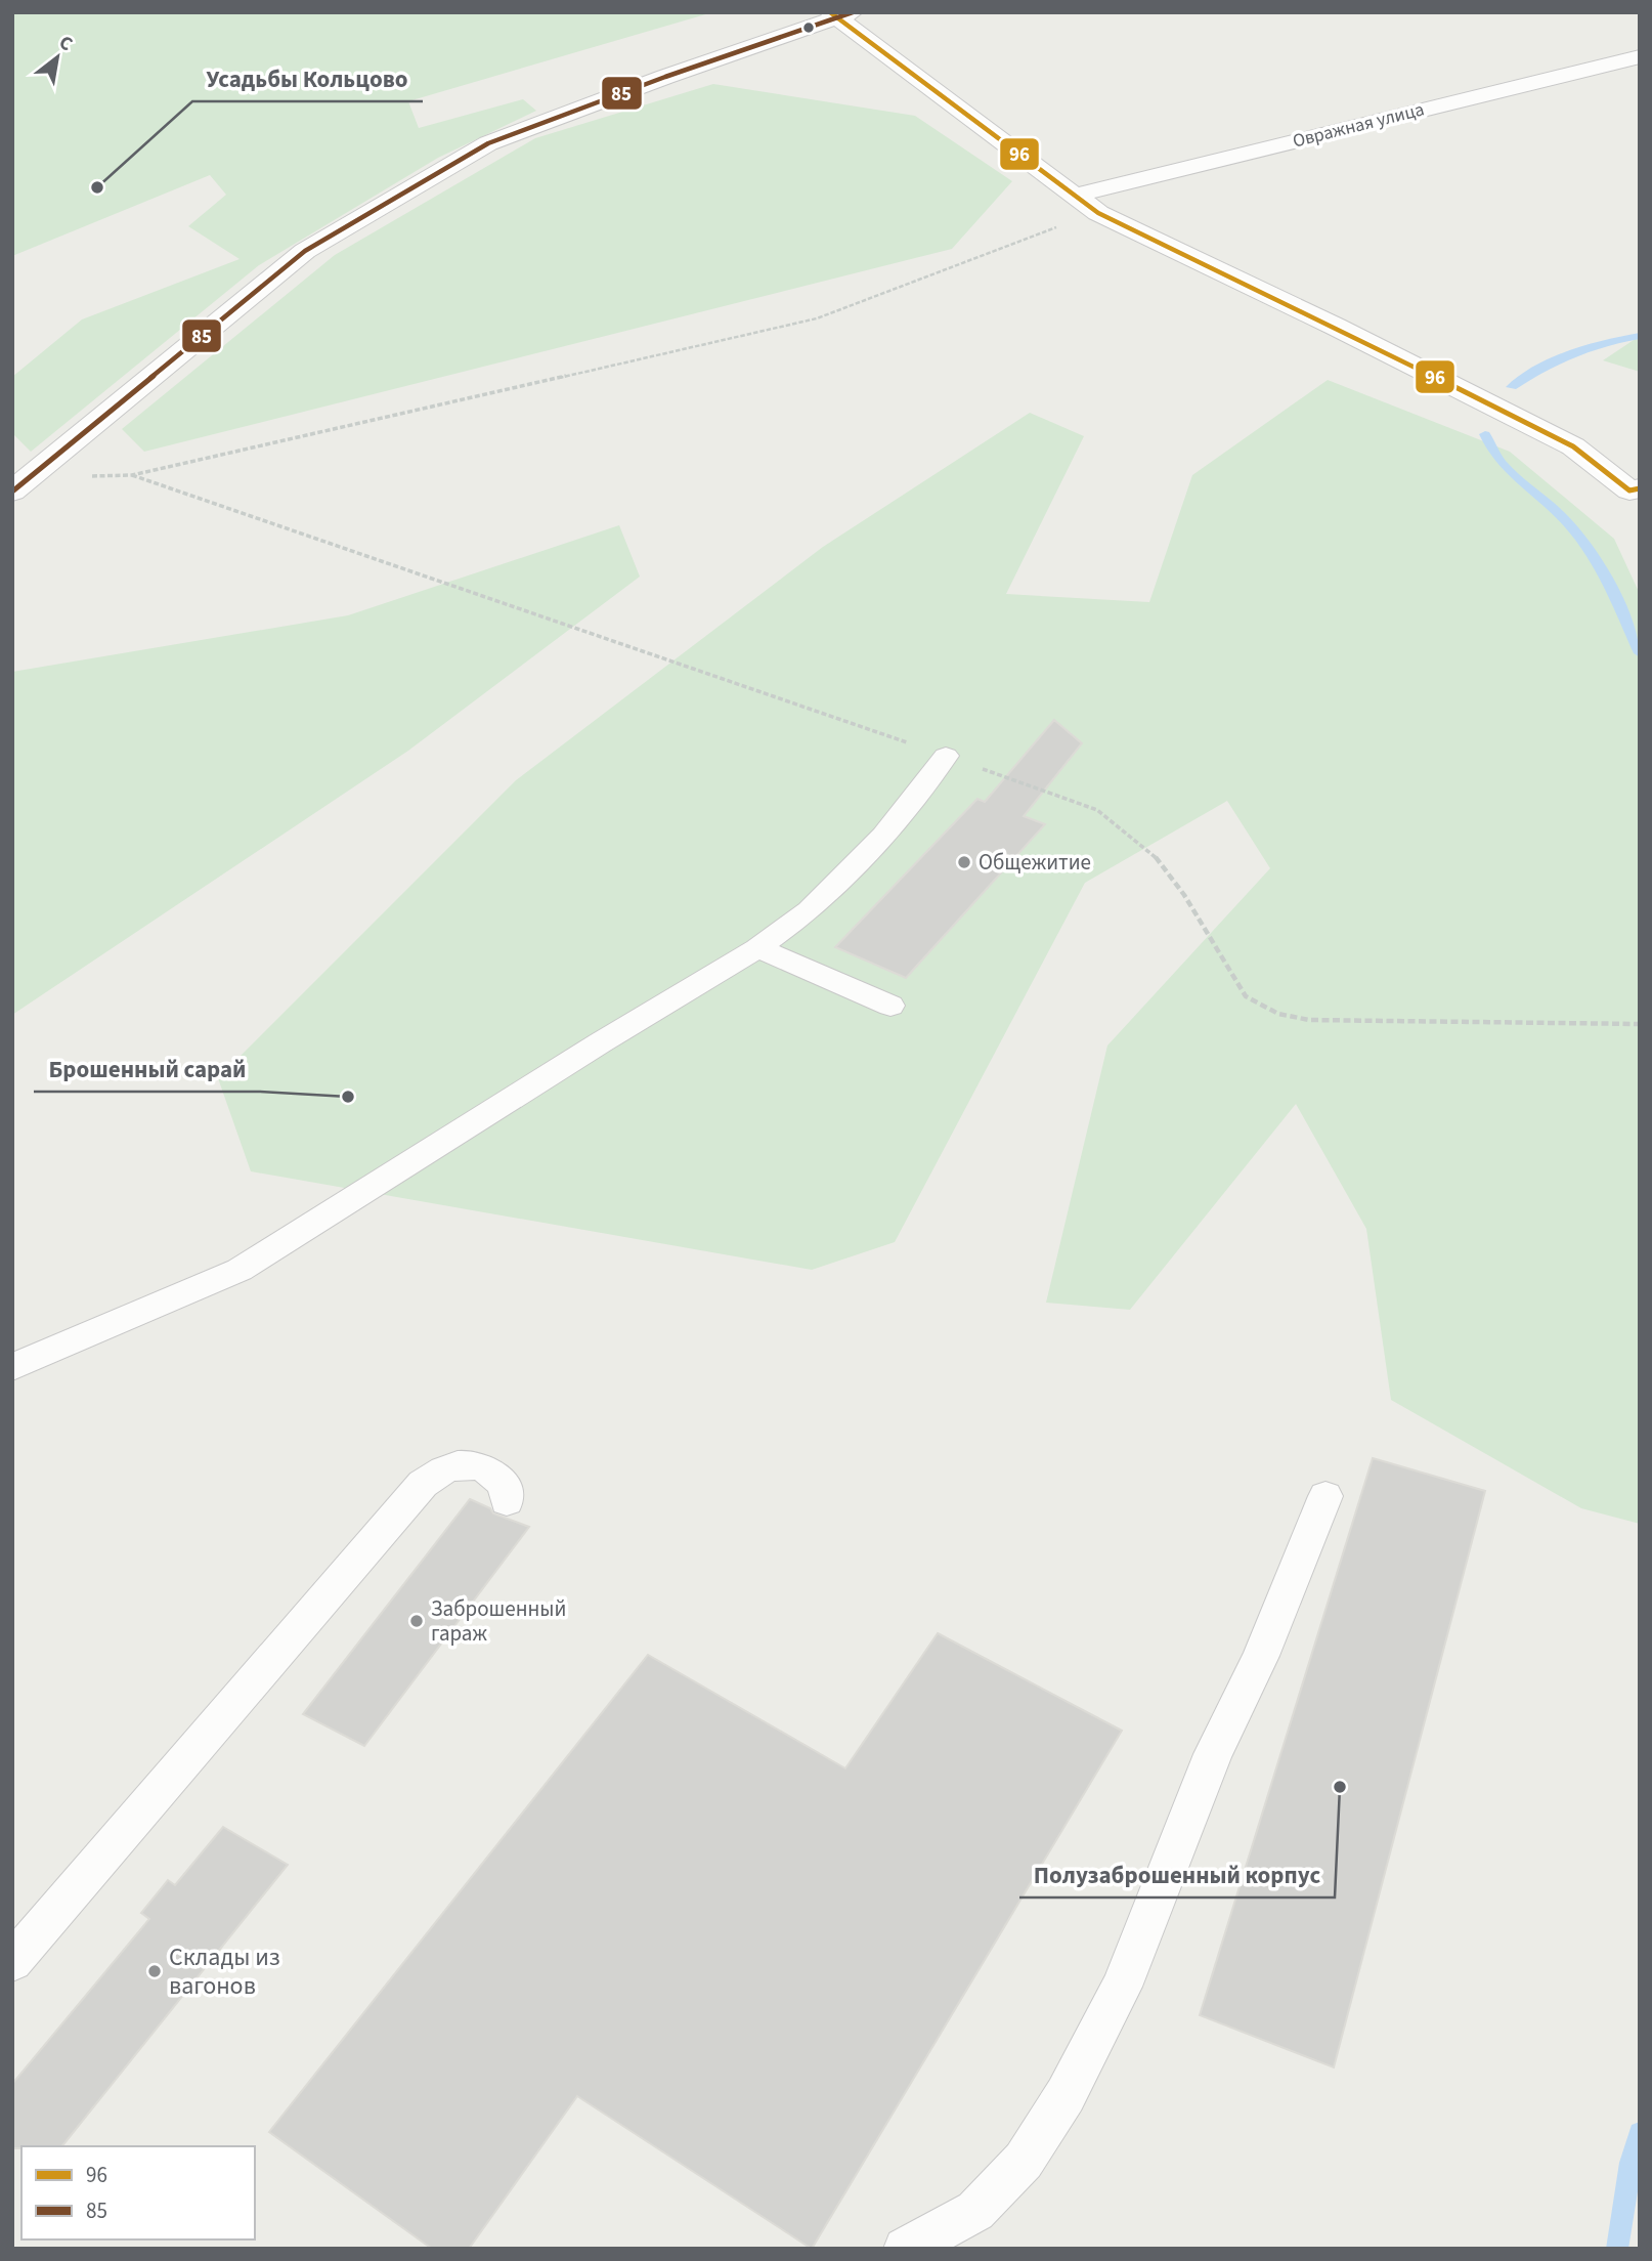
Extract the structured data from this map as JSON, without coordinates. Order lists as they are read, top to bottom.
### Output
{
  "streets": {
    "street": ["Овражная улица"]
  },
  "places": [
    "Усадьбы Кольцово",
    "Общежитие",
    "Брошенный сарай",
    "Заброшенный гараж",
    "Полузаброшенный корпус",
    "Склады из вагонов"
  ],
  "lines": ["transit line 96", "transit line 85"],
  "legend": ["96", "85"],
  "north": "top right"
}
